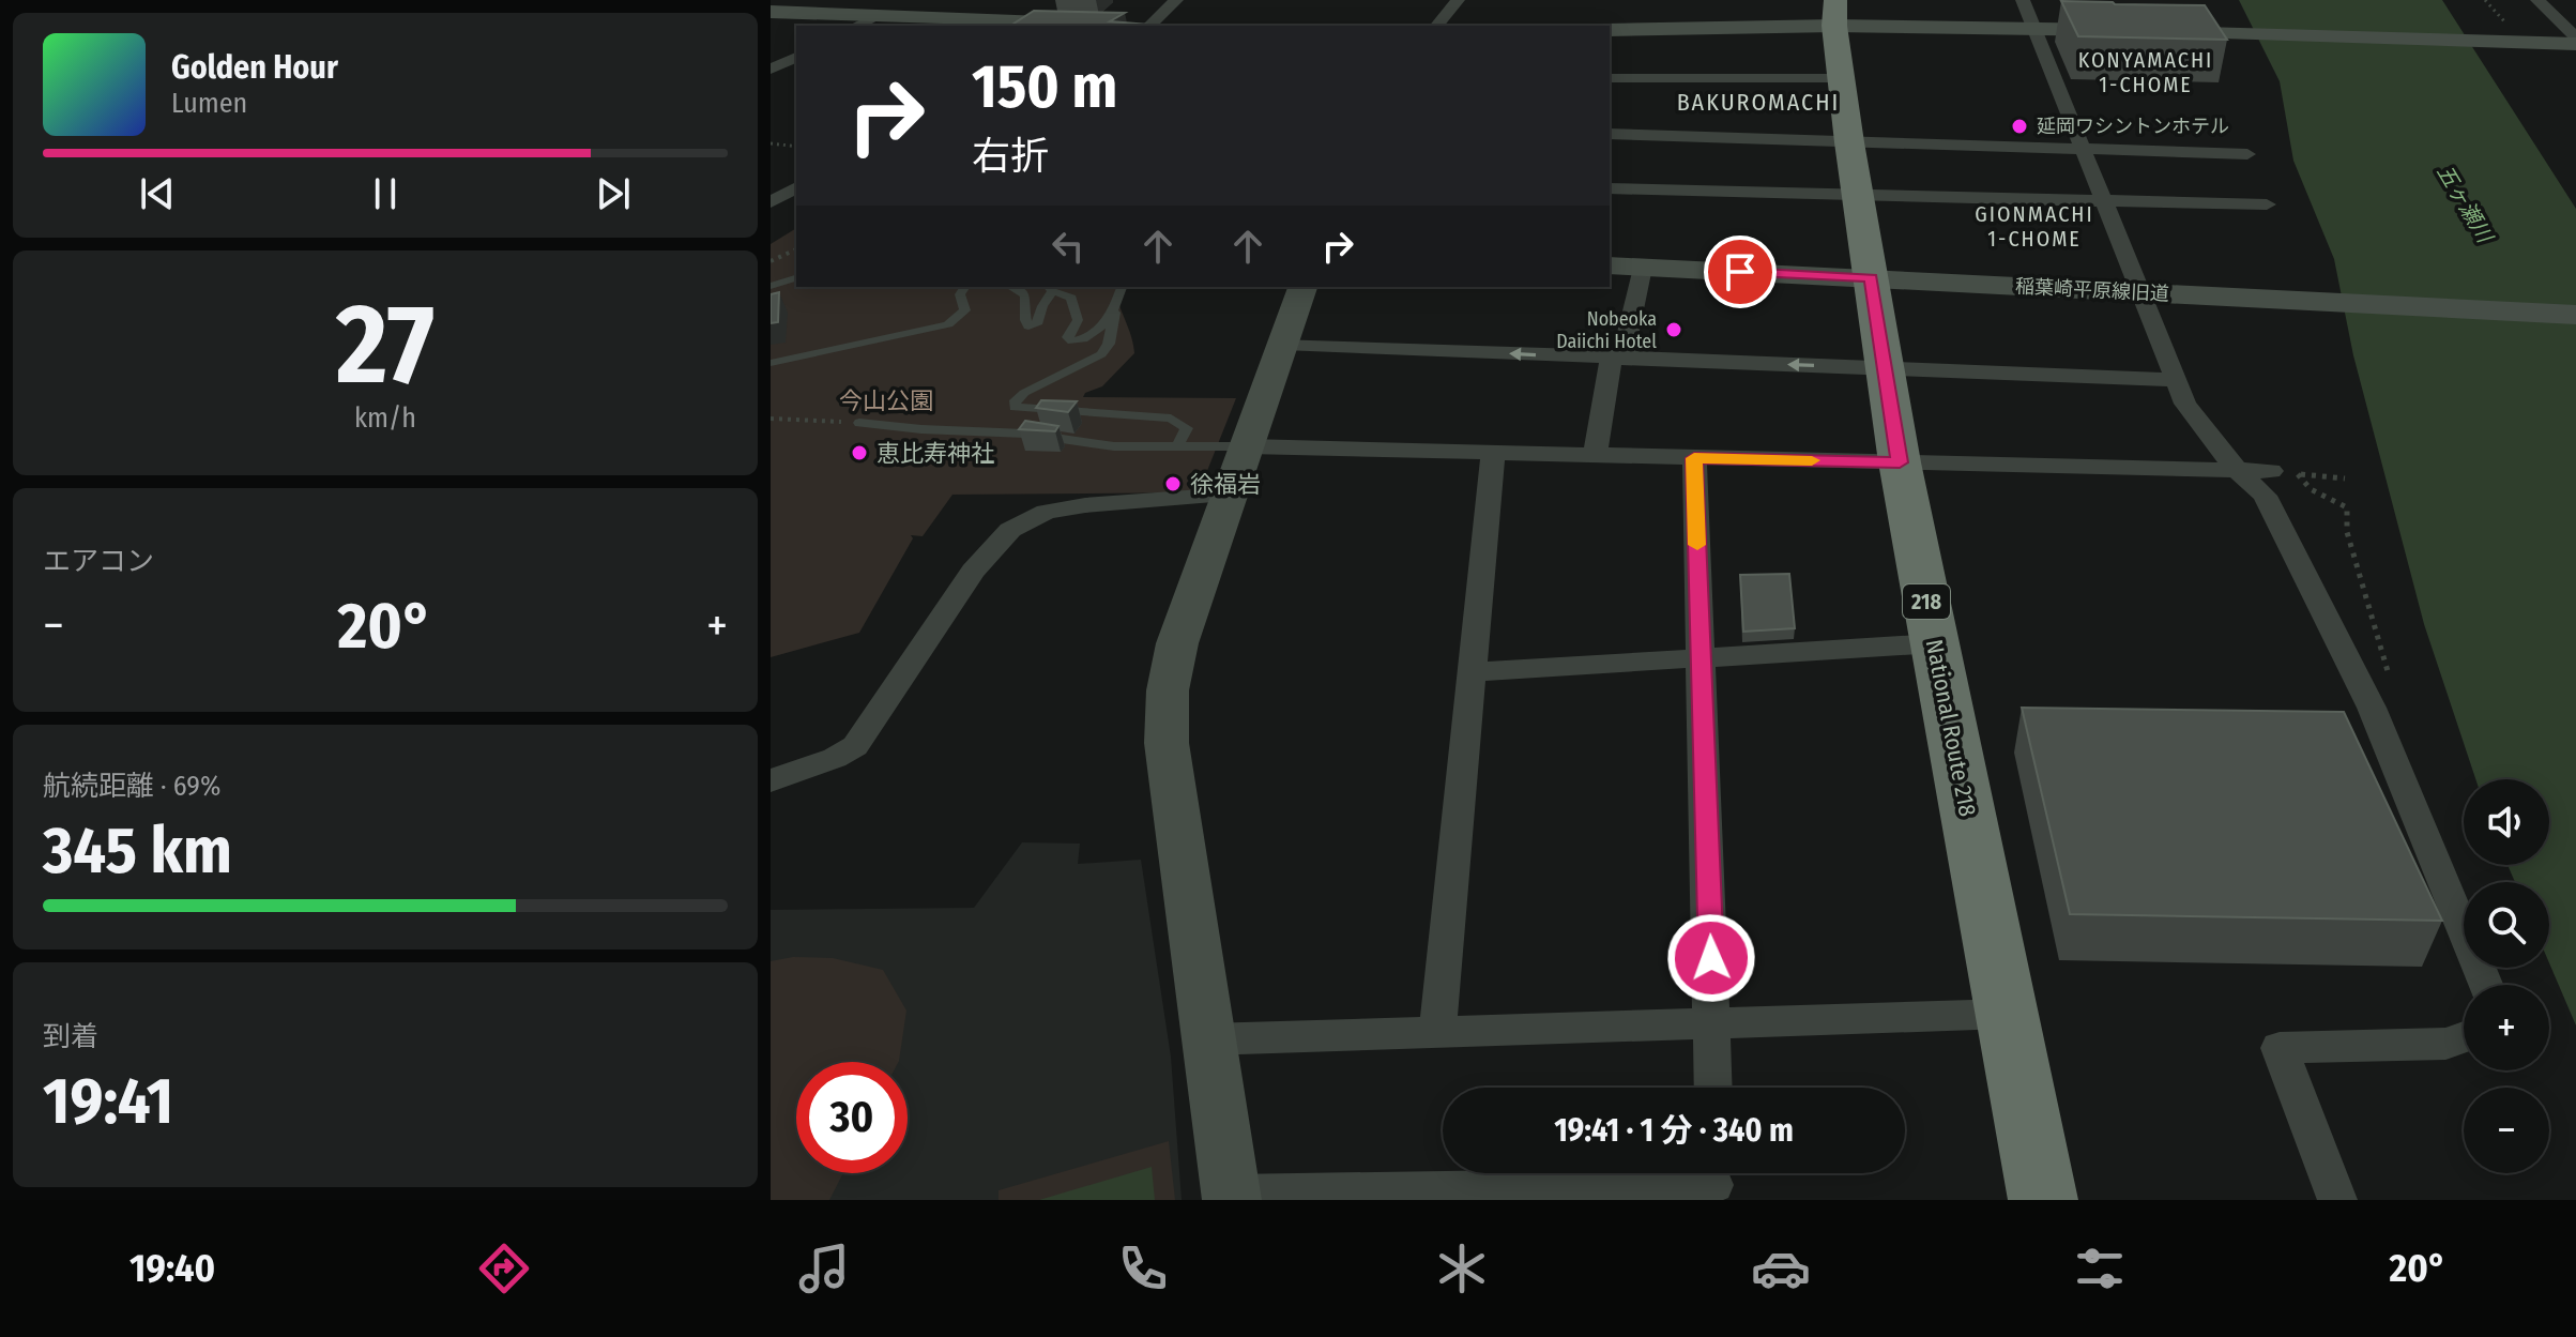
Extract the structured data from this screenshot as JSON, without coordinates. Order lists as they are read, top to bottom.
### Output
{
  "streets": {
    "highway": ["218", "National Route 218"],
    "street": ["稲葉崎平原線旧道"]
  },
  "crossings": [
    ["稲葉崎平原線旧道", "National Route 218"]
  ],
  "districts": ["KONYAMACHI 1-CHOME", "BAKUROMACHI", "GIONMACHI 1-CHOME"],
  "water": ["五ヶ瀬川"],
  "parks": ["今山公園"],
  "places": [
    "延岡ワシントンホテル",
    "Nobeoka Daiichi Hotel",
    "恵比寿神社",
    "徐福岩"
  ],
  "page": {
    "turn": ["150 m", "右折"],
    "song": ["Golden Hour", "Lumen"],
    "tile": [
      ["27", "km/h"],
      "エアコン",
      ["航続距離 · 69%", "345 km"],
      ["到着", "19:41"]
    ],
    "heat": ["−", "20°", "+"],
    "map_buttons": ["+", "−"],
    "limit": "30",
    "trip": "19:41 · 1 分 · 340 m",
    "tabs": ["19:40", "20°"]
  }
}
